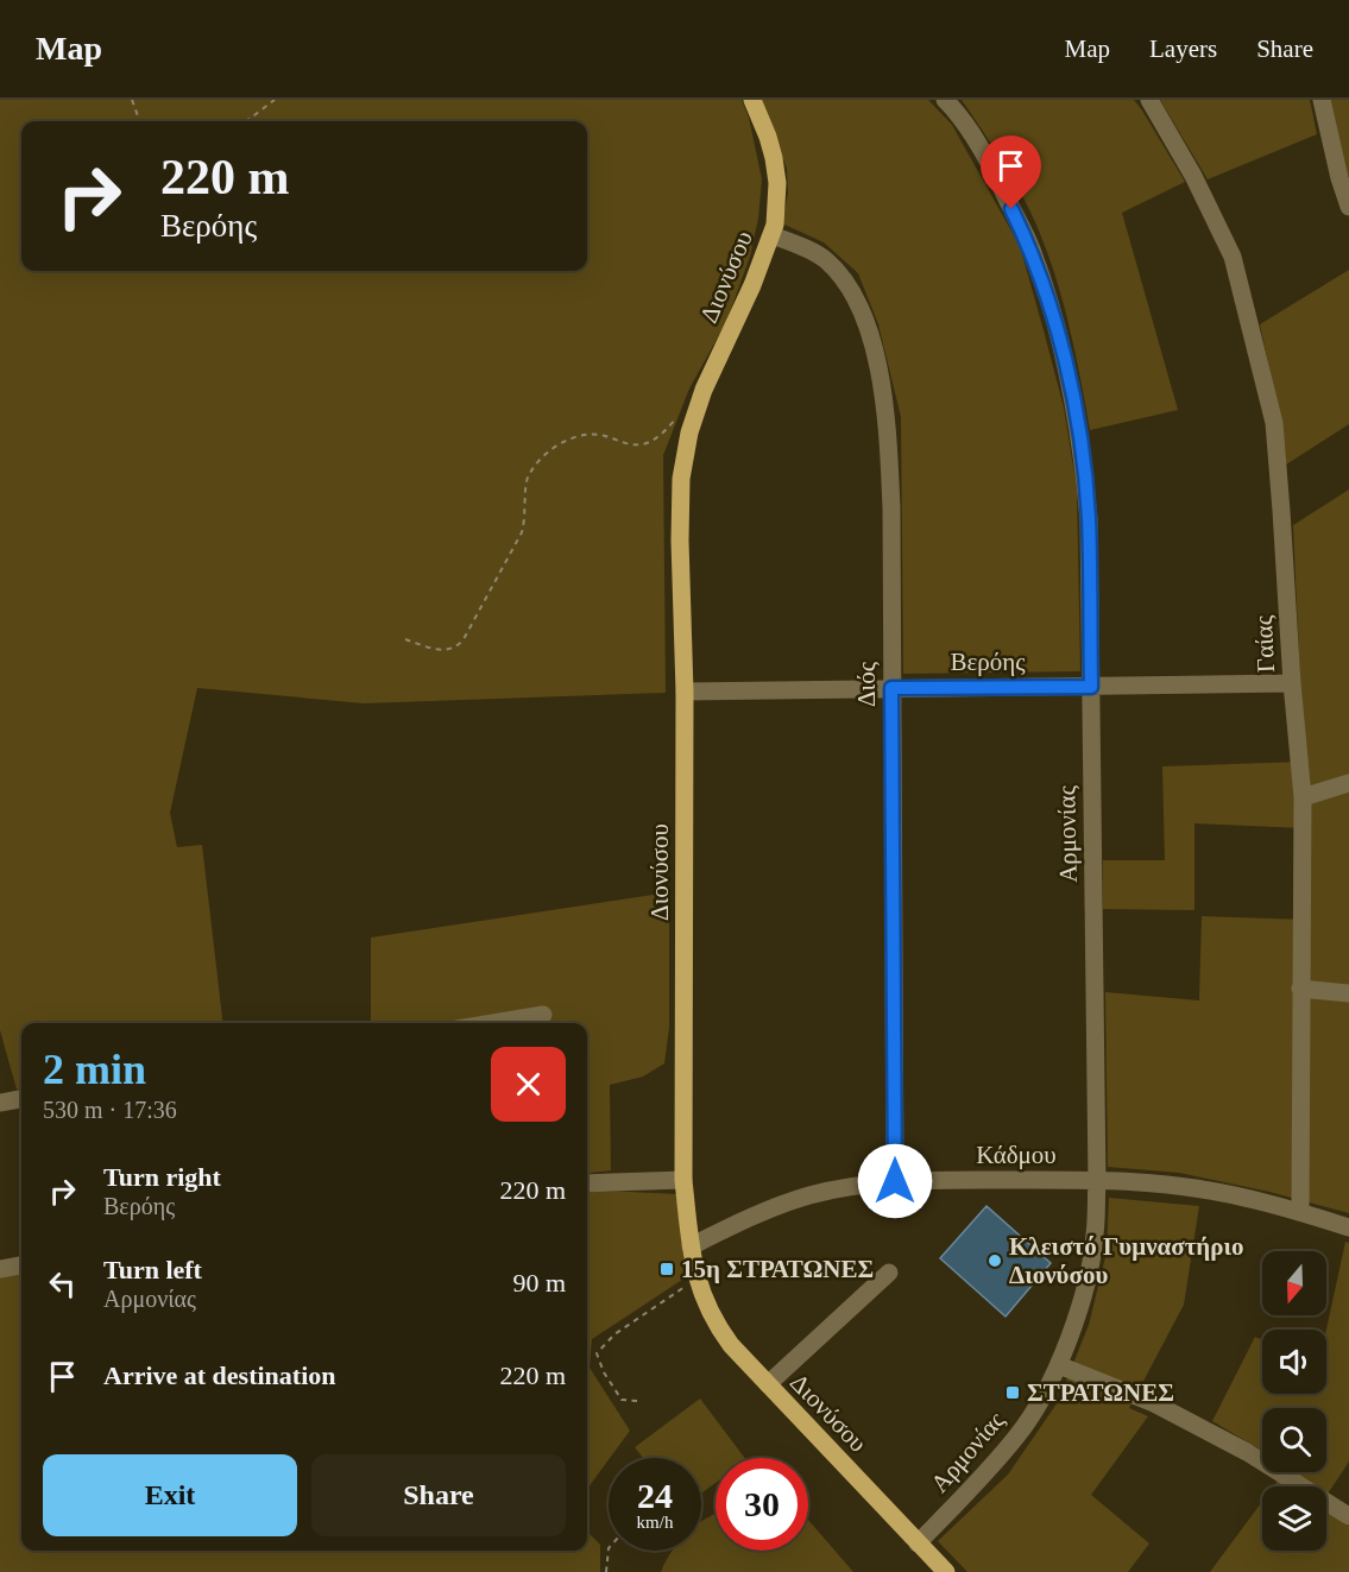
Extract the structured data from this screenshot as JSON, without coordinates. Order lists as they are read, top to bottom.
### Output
{
  "streets": {
    "main road": ["Διονύσου"],
    "street": [
      "Γαίας",
      "Βερόης",
      "Διός",
      "Αρμονίας",
      "Κάδμου"
    ]
  },
  "crossings": [
    ["Διονύσου", "Βερόης"],
    ["Διονύσου", "Διός"],
    ["Διονύσου", "Αρμονίας"],
    ["Διονύσου", "Κάδμου"],
    ["Γαίας", "Βερόης"],
    ["Γαίας", "Κάδμου"],
    ["Βερόης", "Διός"],
    ["Βερόης", "Αρμονίας"],
    ["Διός", "Κάδμου"],
    ["Αρμονίας", "Κάδμου"]
  ],
  "places": {
    "other": ["Κλειστό Γυμναστήριο Διονύσου"],
    "transit": ["15η ΣΤΡΑΤΩΝΕΣ", "ΣΤΡΑΤΩΝΕΣ"]
  },
  "north": "bottom",
  "page": {
    "header": "Map",
    "nav": ["Map", "Layers", "Share"],
    "turn": ["220 m", "Βερόης"],
    "heading": ["2 min", "530 m · 17:36"],
    "list": [
      {
        "name": "Turn right",
        "note": "Βερόης",
        "value": "220 m"
      },
      {
        "name": "Turn left",
        "note": "Αρμονίας",
        "value": "90 m"
      },
      {
        "name": "Arrive at destination",
        "value": "220 m"
      }
    ],
    "buttons": ["Exit", "Share"],
    "speed": "24 km/h",
    "limit": "30"
  }
}
